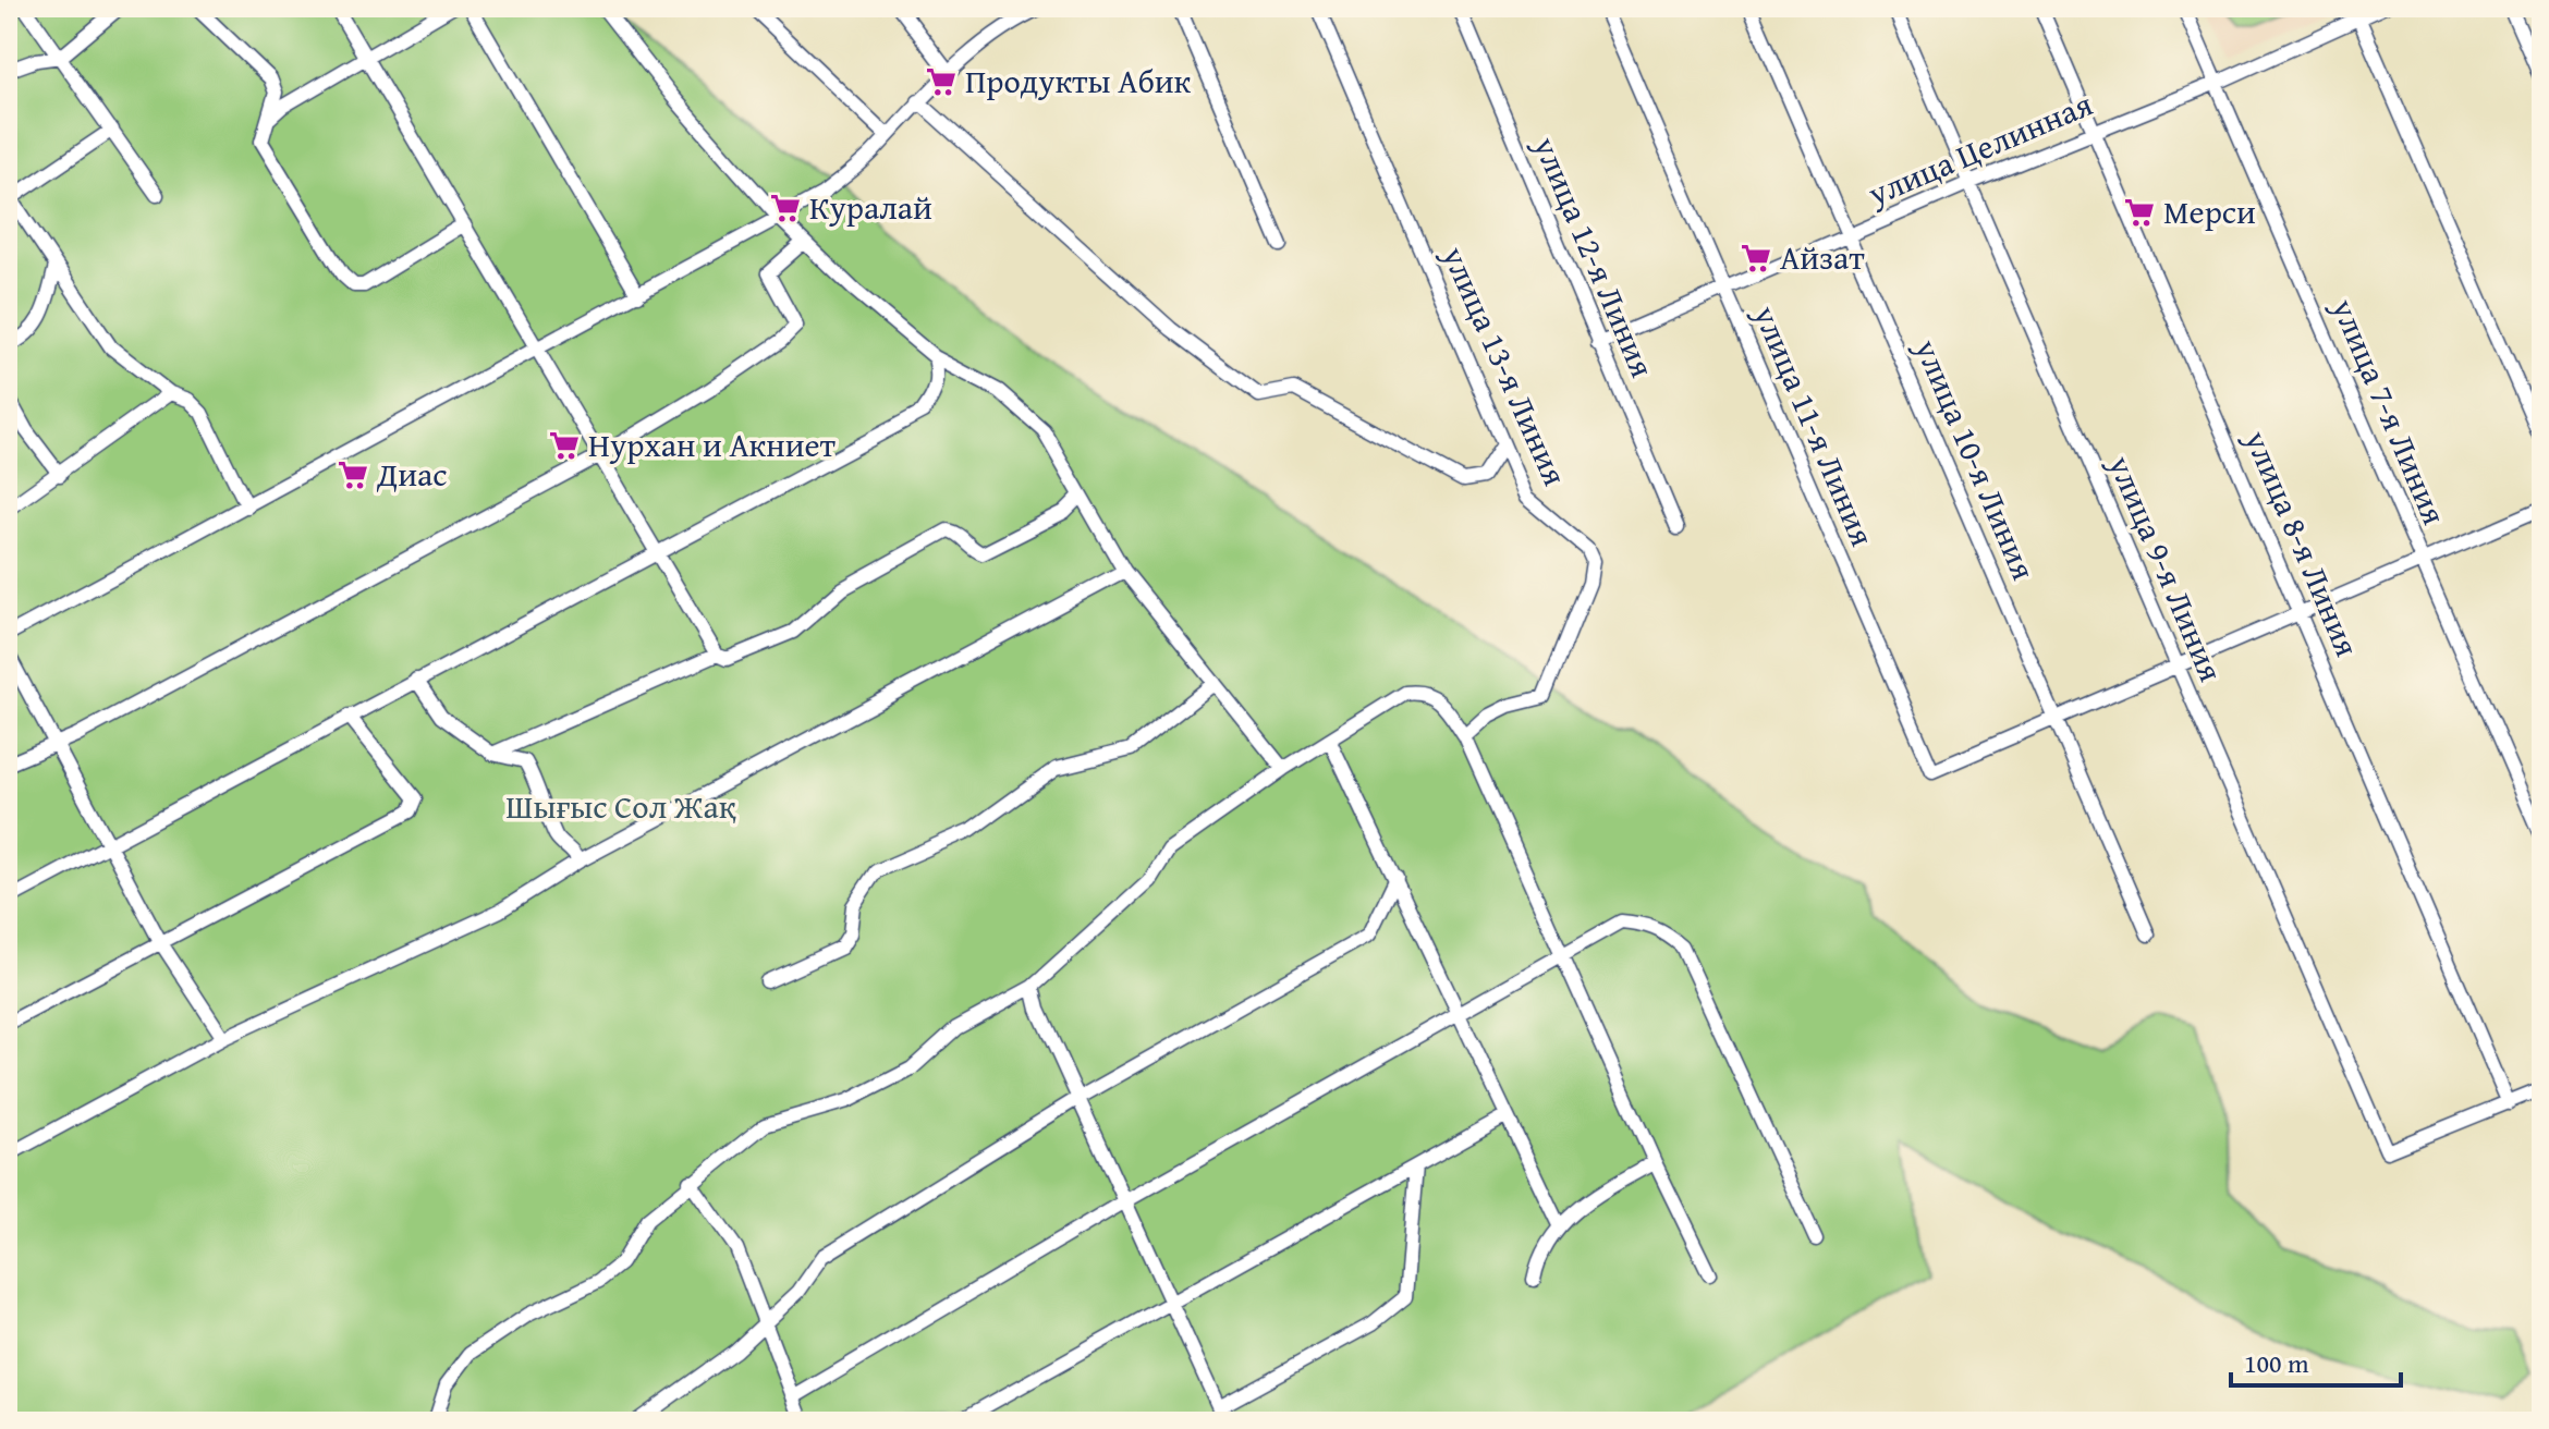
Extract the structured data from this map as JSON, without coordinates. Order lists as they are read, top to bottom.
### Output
{
  "streets": {
    "street": [
      "улица Целинная",
      "улица 12-я Линия",
      "улица 13-я Линия",
      "улица 7-я Линия",
      "улица 11-я Линия",
      "улица 10-я Линия",
      "улица 8-я Линия",
      "улица 9-я Линия"
    ]
  },
  "crossings": [
    ["улица Целинная", "улица 12-я Линия"],
    ["улица Целинная", "улица 7-я Линия"],
    ["улица Целинная", "улица 11-я Линия"],
    ["улица Целинная", "улица 10-я Линия"],
    ["улица Целинная", "улица 8-я Линия"],
    ["улица Целинная", "улица 9-я Линия"],
    ["улица 11-я Линия", "улица 10-я Линия"],
    ["улица 8-я Линия", "улица 9-я Линия"]
  ],
  "parks": ["Шығыс Сол Жақ"],
  "places": {
    "supermarket": [
      "Продукты Абик",
      "Куралай",
      "Мерси",
      "Айзат",
      "Нурхан и Акниет",
      "Диас"
    ]
  },
  "scale_bar": "100 m"
}
